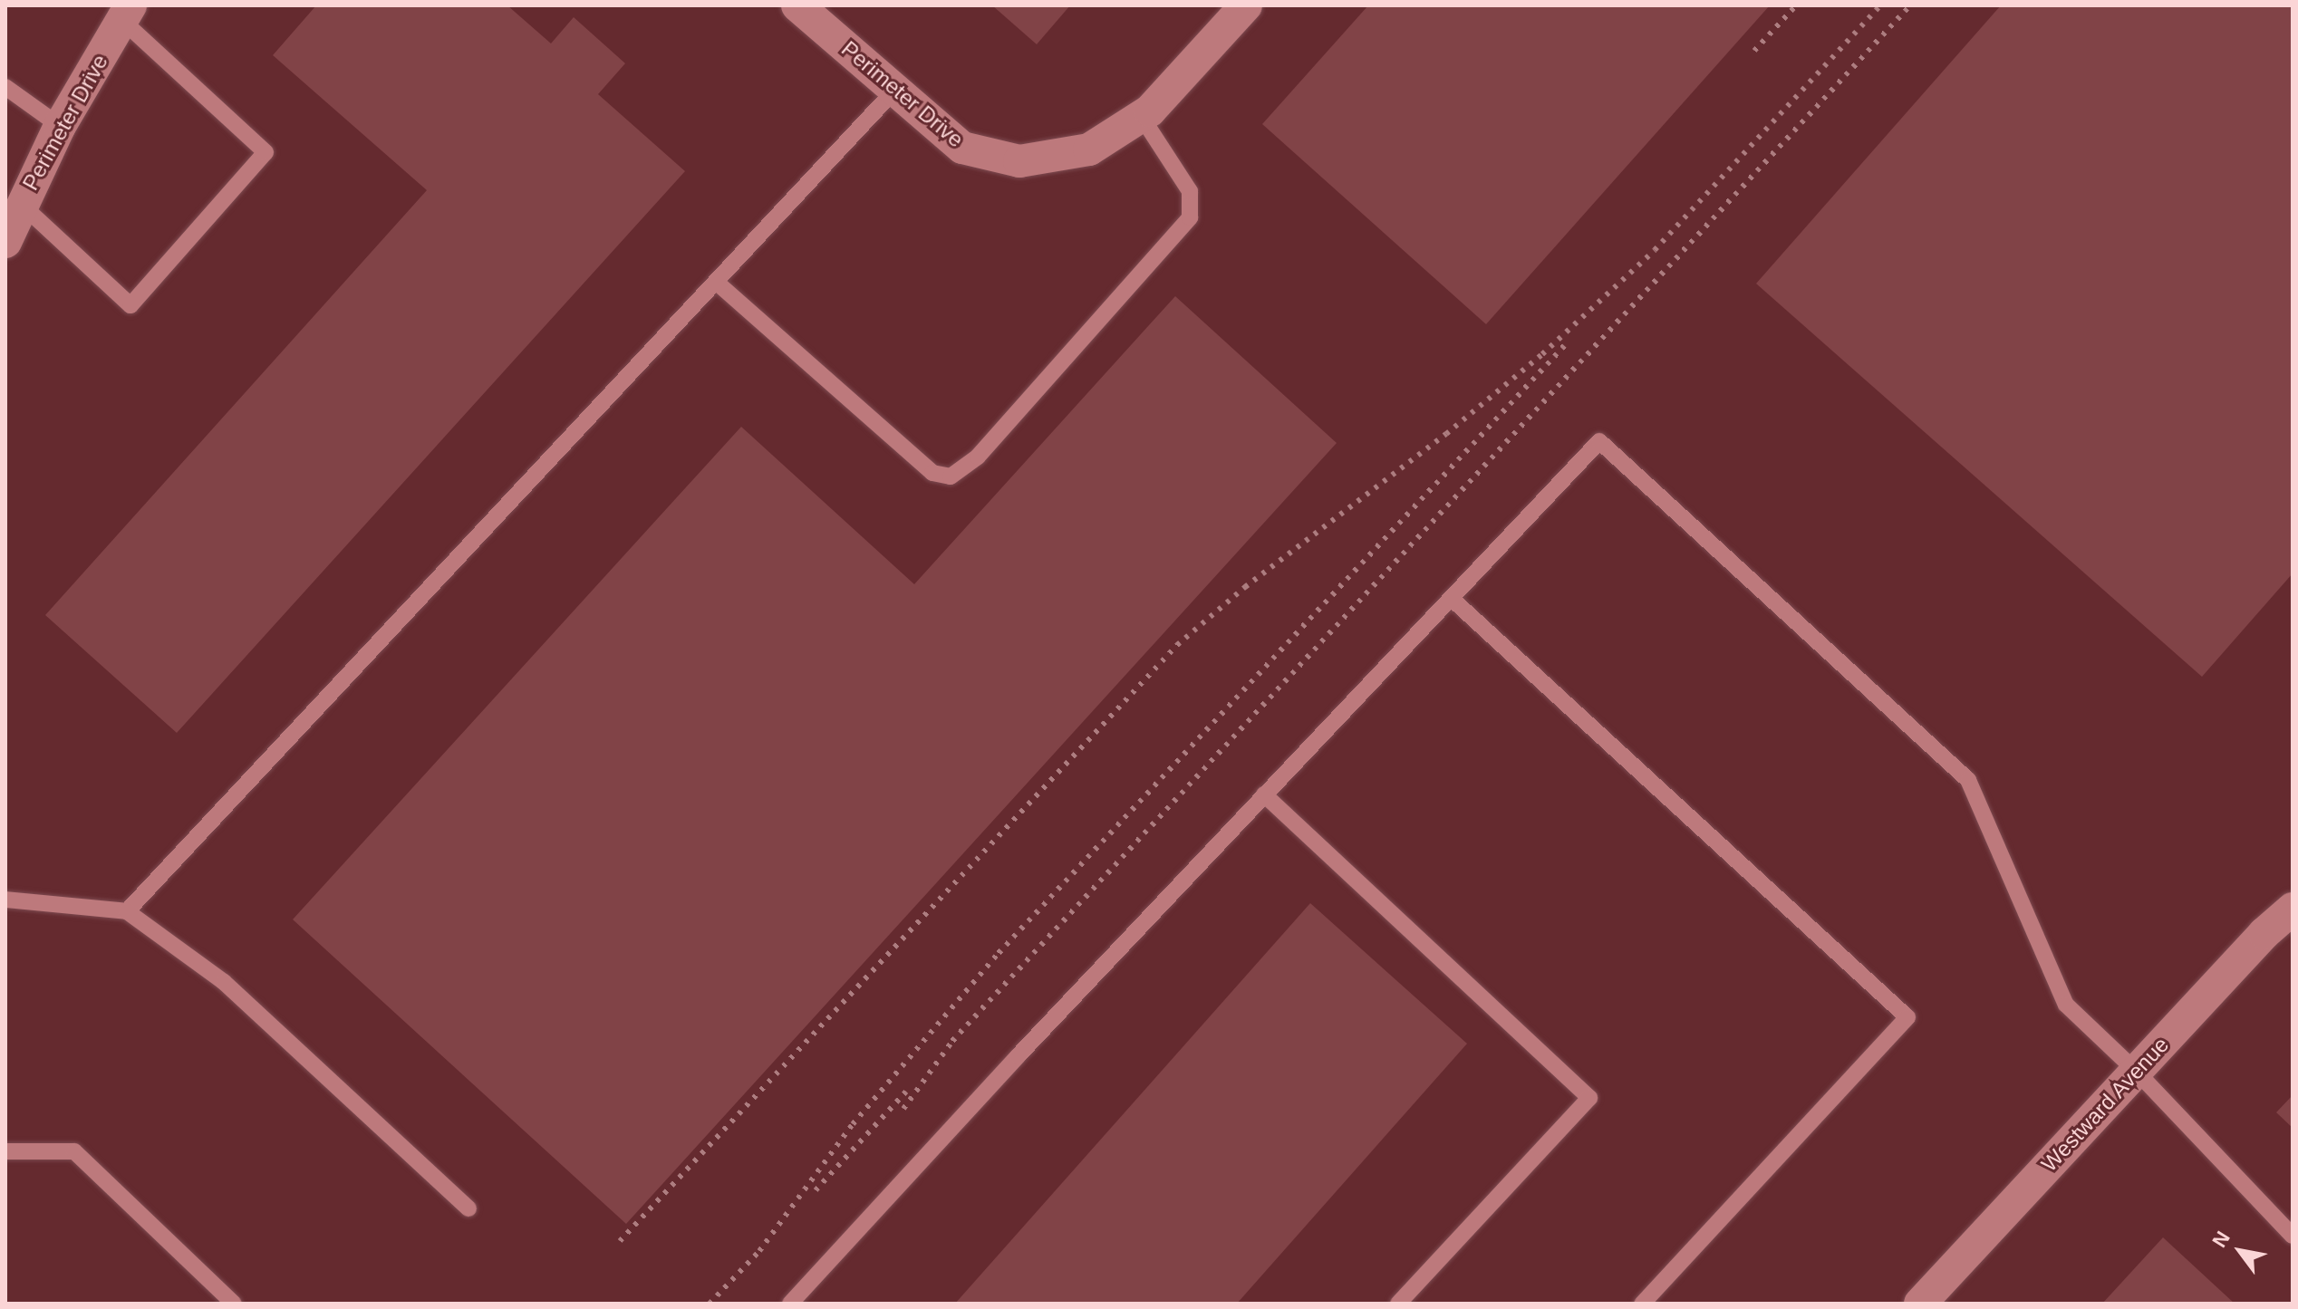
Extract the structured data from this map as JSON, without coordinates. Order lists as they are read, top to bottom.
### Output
{
  "streets": {
    "street": ["Perimeter Drive", "Westward Avenue"]
  },
  "north": "top left"
}
